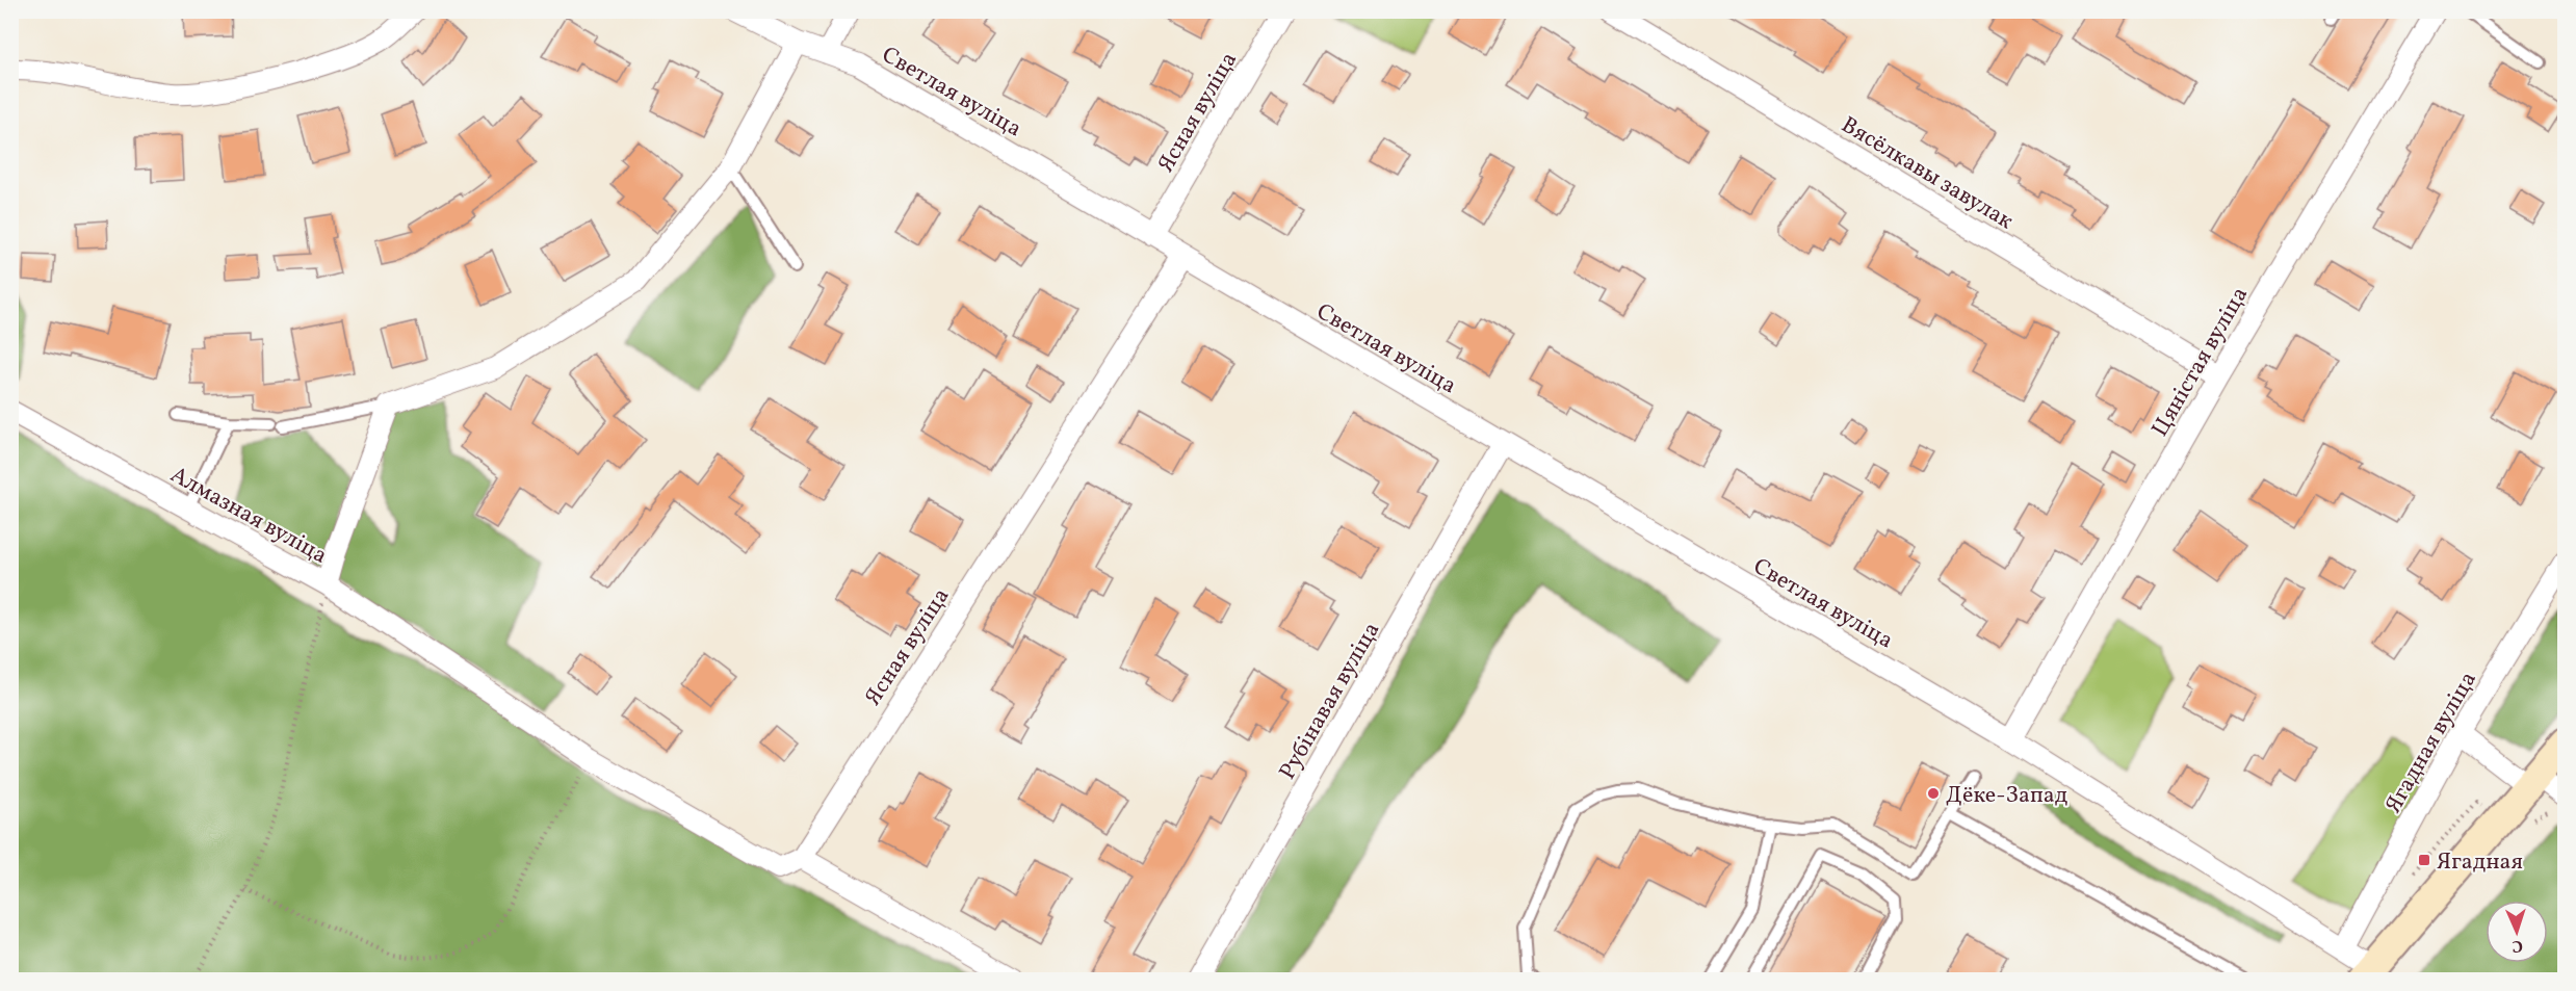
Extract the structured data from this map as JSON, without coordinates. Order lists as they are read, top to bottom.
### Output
{
  "streets": {
    "street": [
      "Светлая вуліца",
      "Ясная вуліца",
      "Вясёлкавы завулак",
      "Цяністая вуліца",
      "Алмазная вуліца",
      "Рубінавая вуліца",
      "Ягадная вуліца"
    ]
  },
  "crossings": [
    ["Светлая вуліца", "Ясная вуліца"],
    ["Светлая вуліца", "Цяністая вуліца"],
    ["Светлая вуліца", "Рубінавая вуліца"],
    ["Светлая вуліца", "Ягадная вуліца"],
    ["Вясёлкавы завулак", "Цяністая вуліца"]
  ],
  "places": {
    "other": ["Дёке-Запад"],
    "transit": ["Ягадная"]
  },
  "north": "bottom"
}
